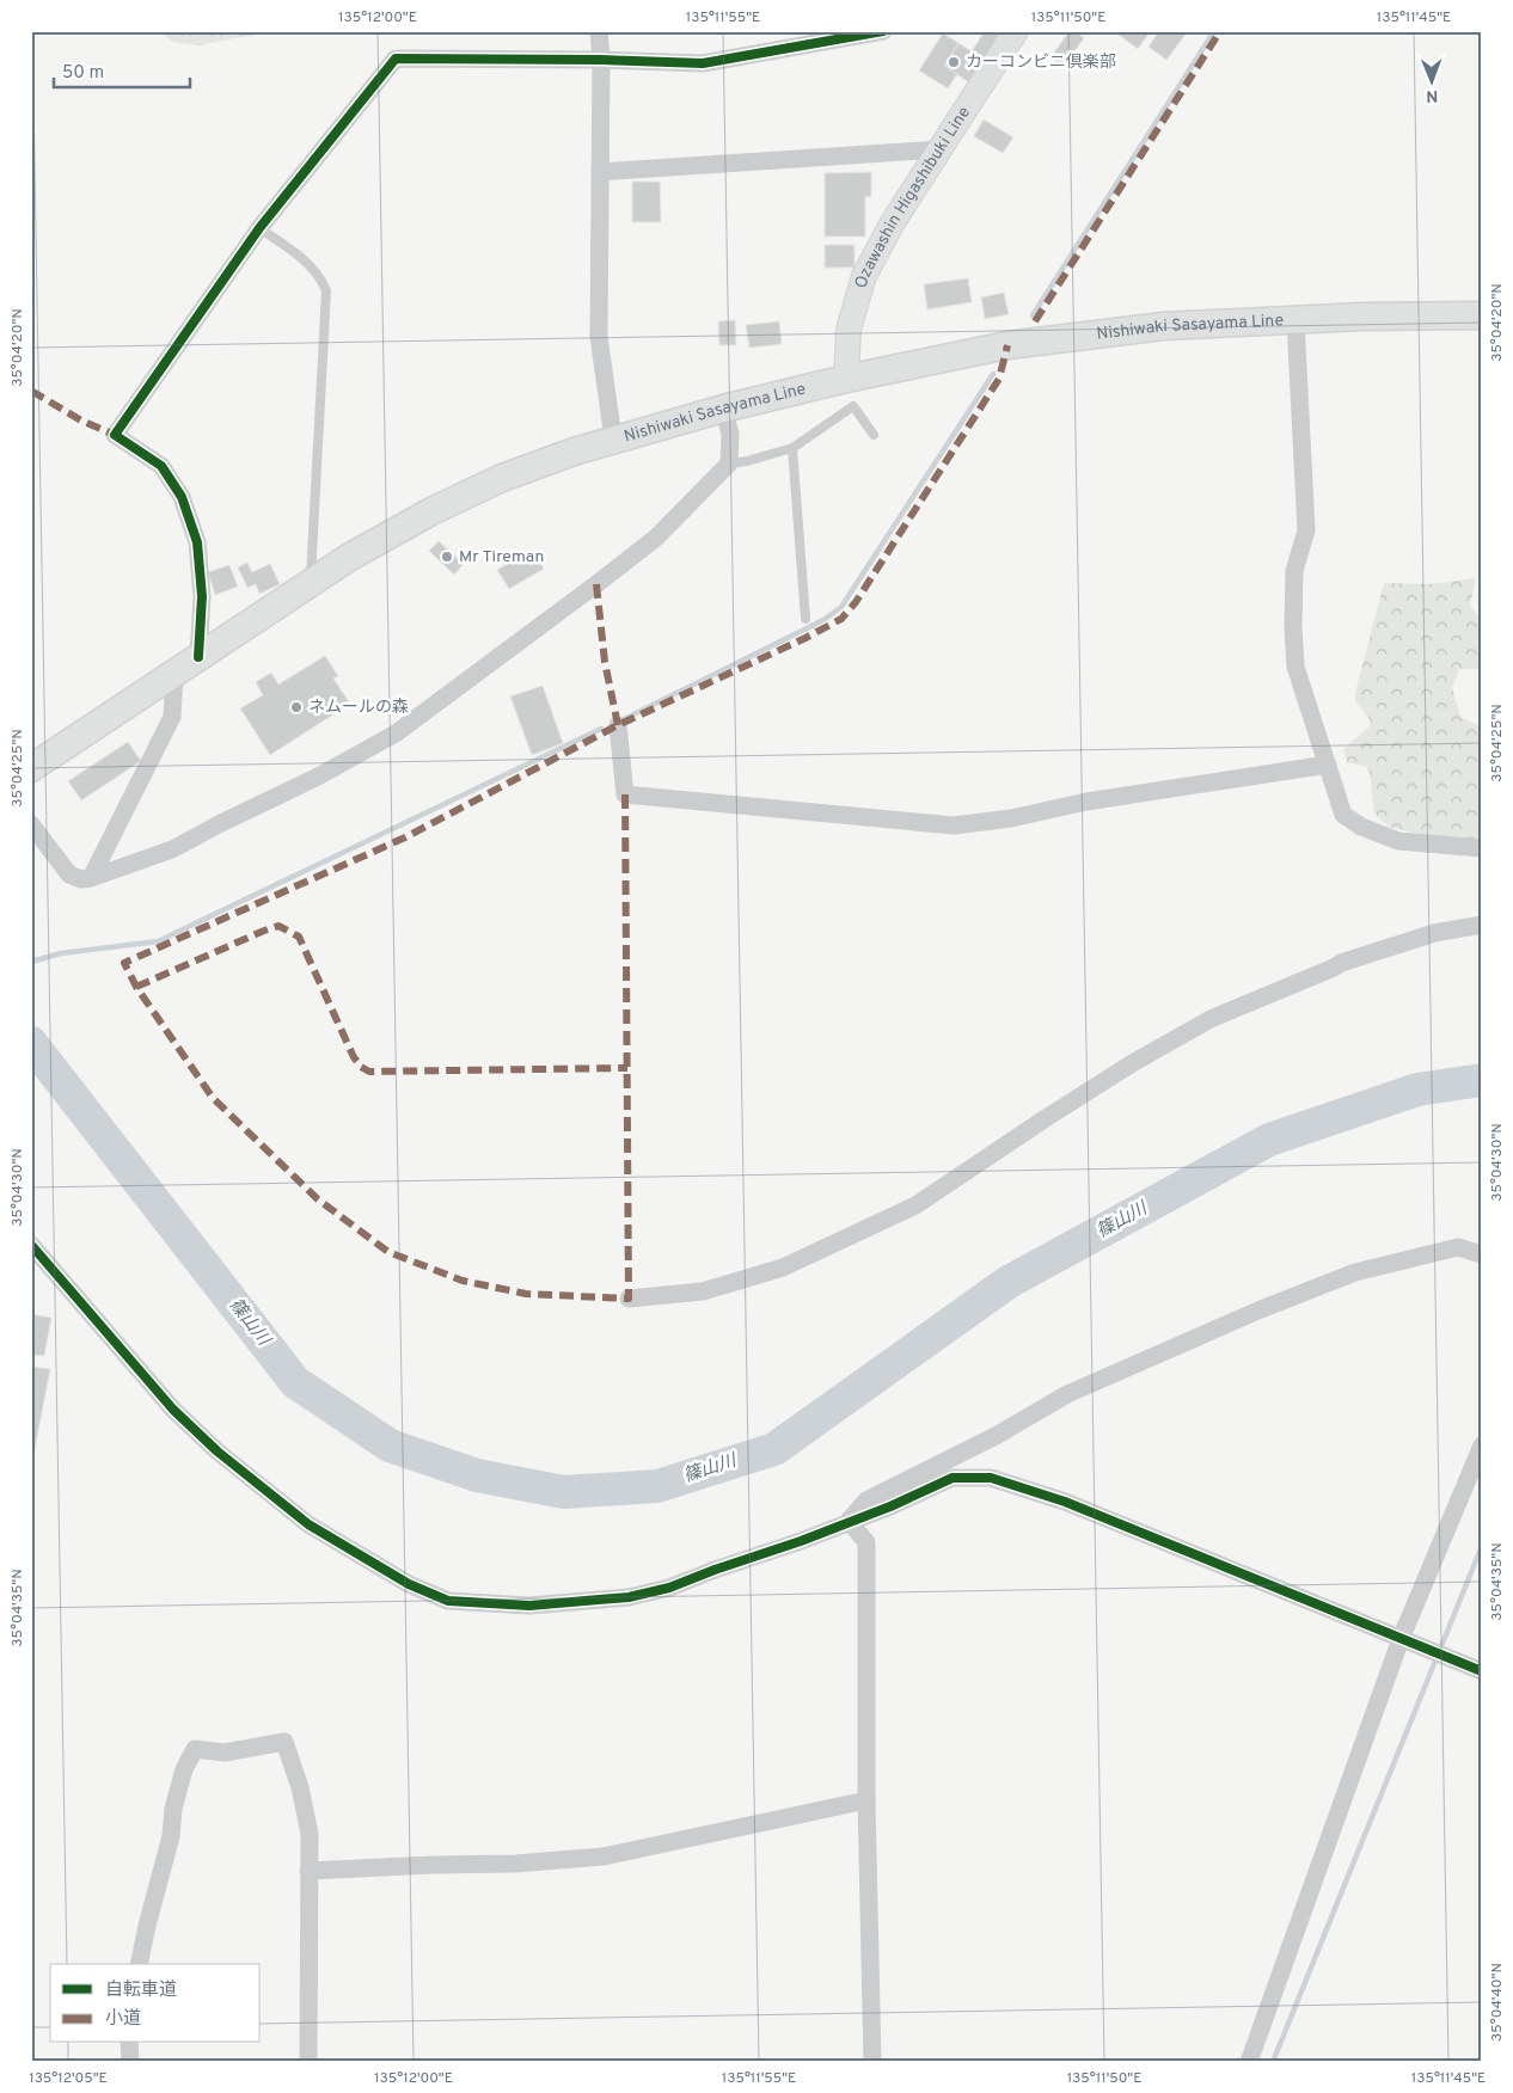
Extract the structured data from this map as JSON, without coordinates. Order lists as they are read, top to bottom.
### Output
{
  "streets": {
    "main road": ["Ozawashin Higashibuki Line", "Nishiwaki Sasayama Line"]
  },
  "crossings": [
    ["Ozawashin Higashibuki Line", "Nishiwaki Sasayama Line"]
  ],
  "water": ["篠山川"],
  "places": ["カーコンビニ倶楽部", "Mr Tireman", "ネムールの森"],
  "legend": ["自転車道", "小道"],
  "scale_bar": "50 m",
  "north": "bottom",
  "coordinates": [
    "135°12'00\"E",
    "135°11'55\"E",
    "135°11'50\"E",
    "135°11'45\"E",
    "35°04'20\"N",
    "35°04'25\"N",
    "35°04'30\"N",
    "35°04'35\"N",
    "35°04'40\"N",
    "135°12'05\"E"
  ]
}
